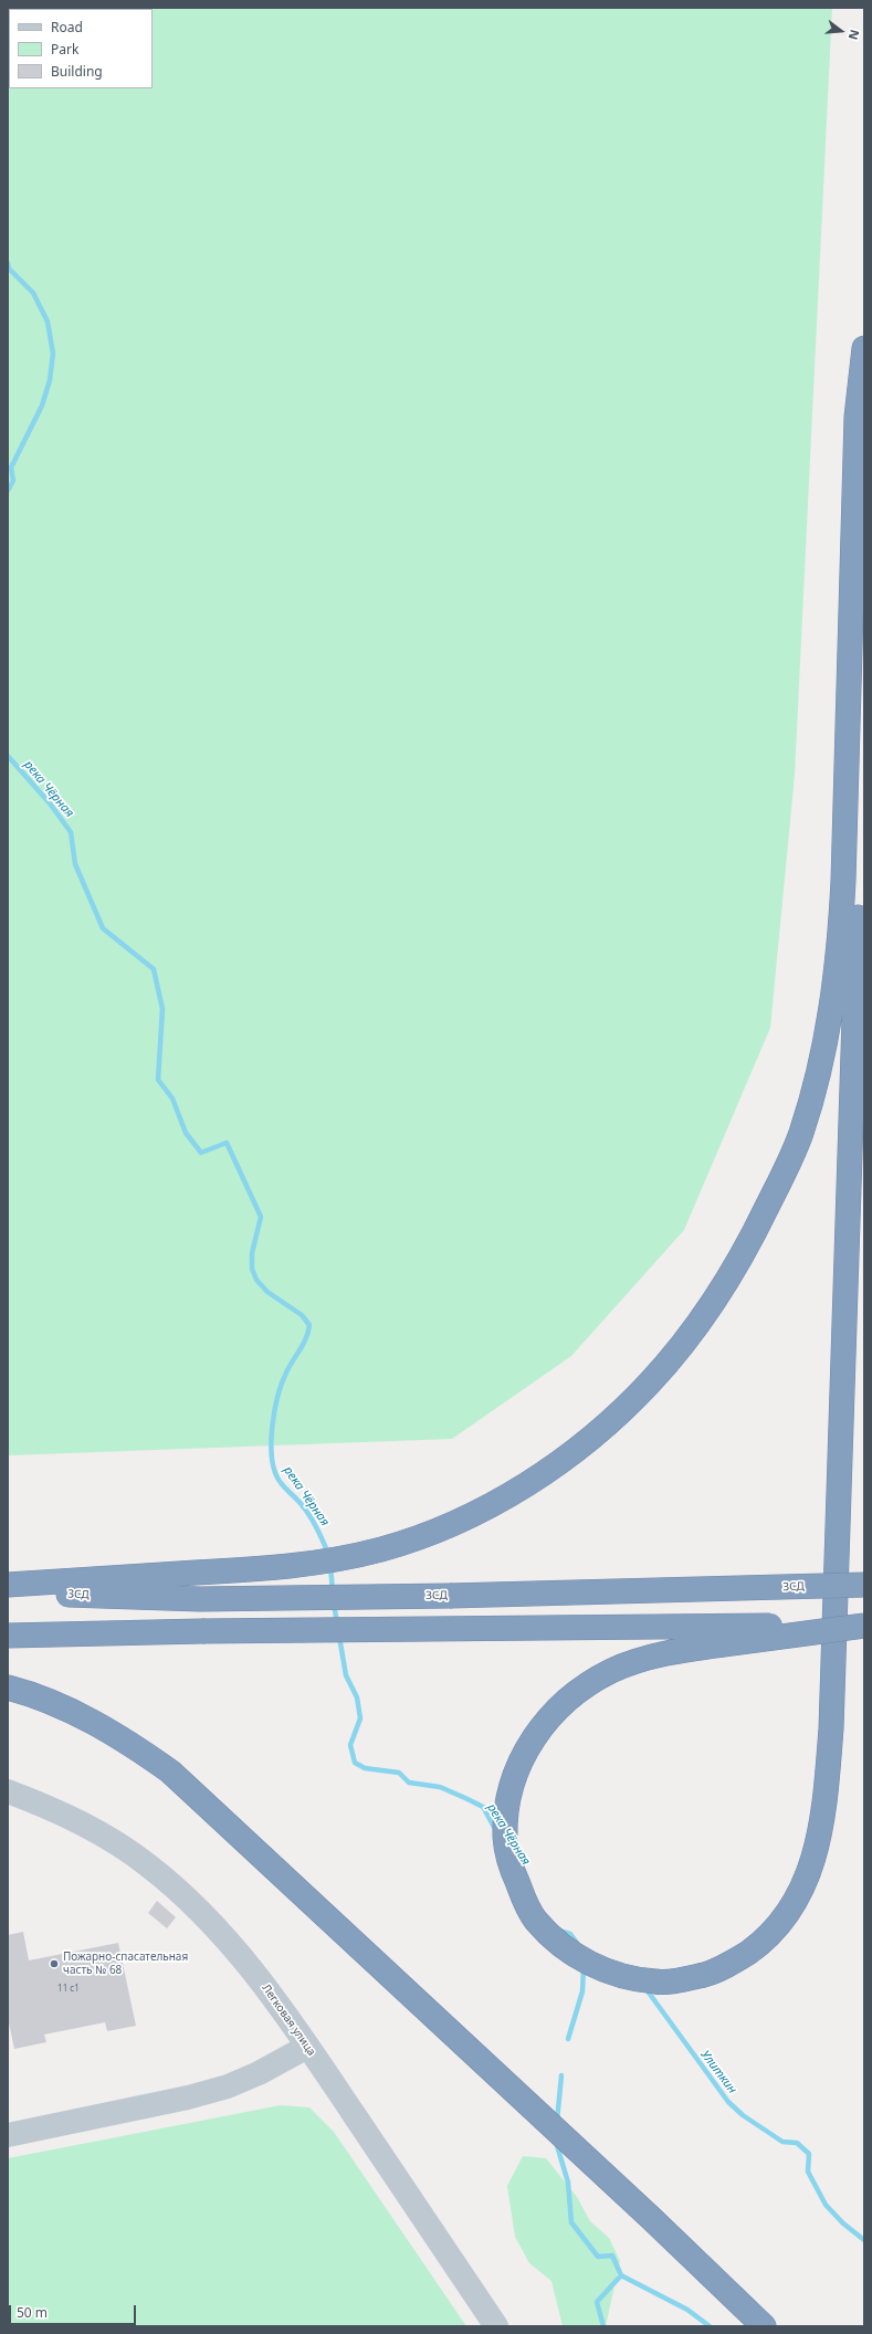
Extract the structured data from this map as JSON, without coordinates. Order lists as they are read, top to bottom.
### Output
{
  "streets": {
    "highway": ["ЗСД"],
    "street": ["Легковая улица"]
  },
  "water": ["река Чёрная", "Улиткин"],
  "places": ["Пожарно-спасательная часть № 68"],
  "house_numbers": ["11 с1"],
  "legend": ["Road", "Park", "Building"],
  "scale_bar": "50 m",
  "north": "right"
}
